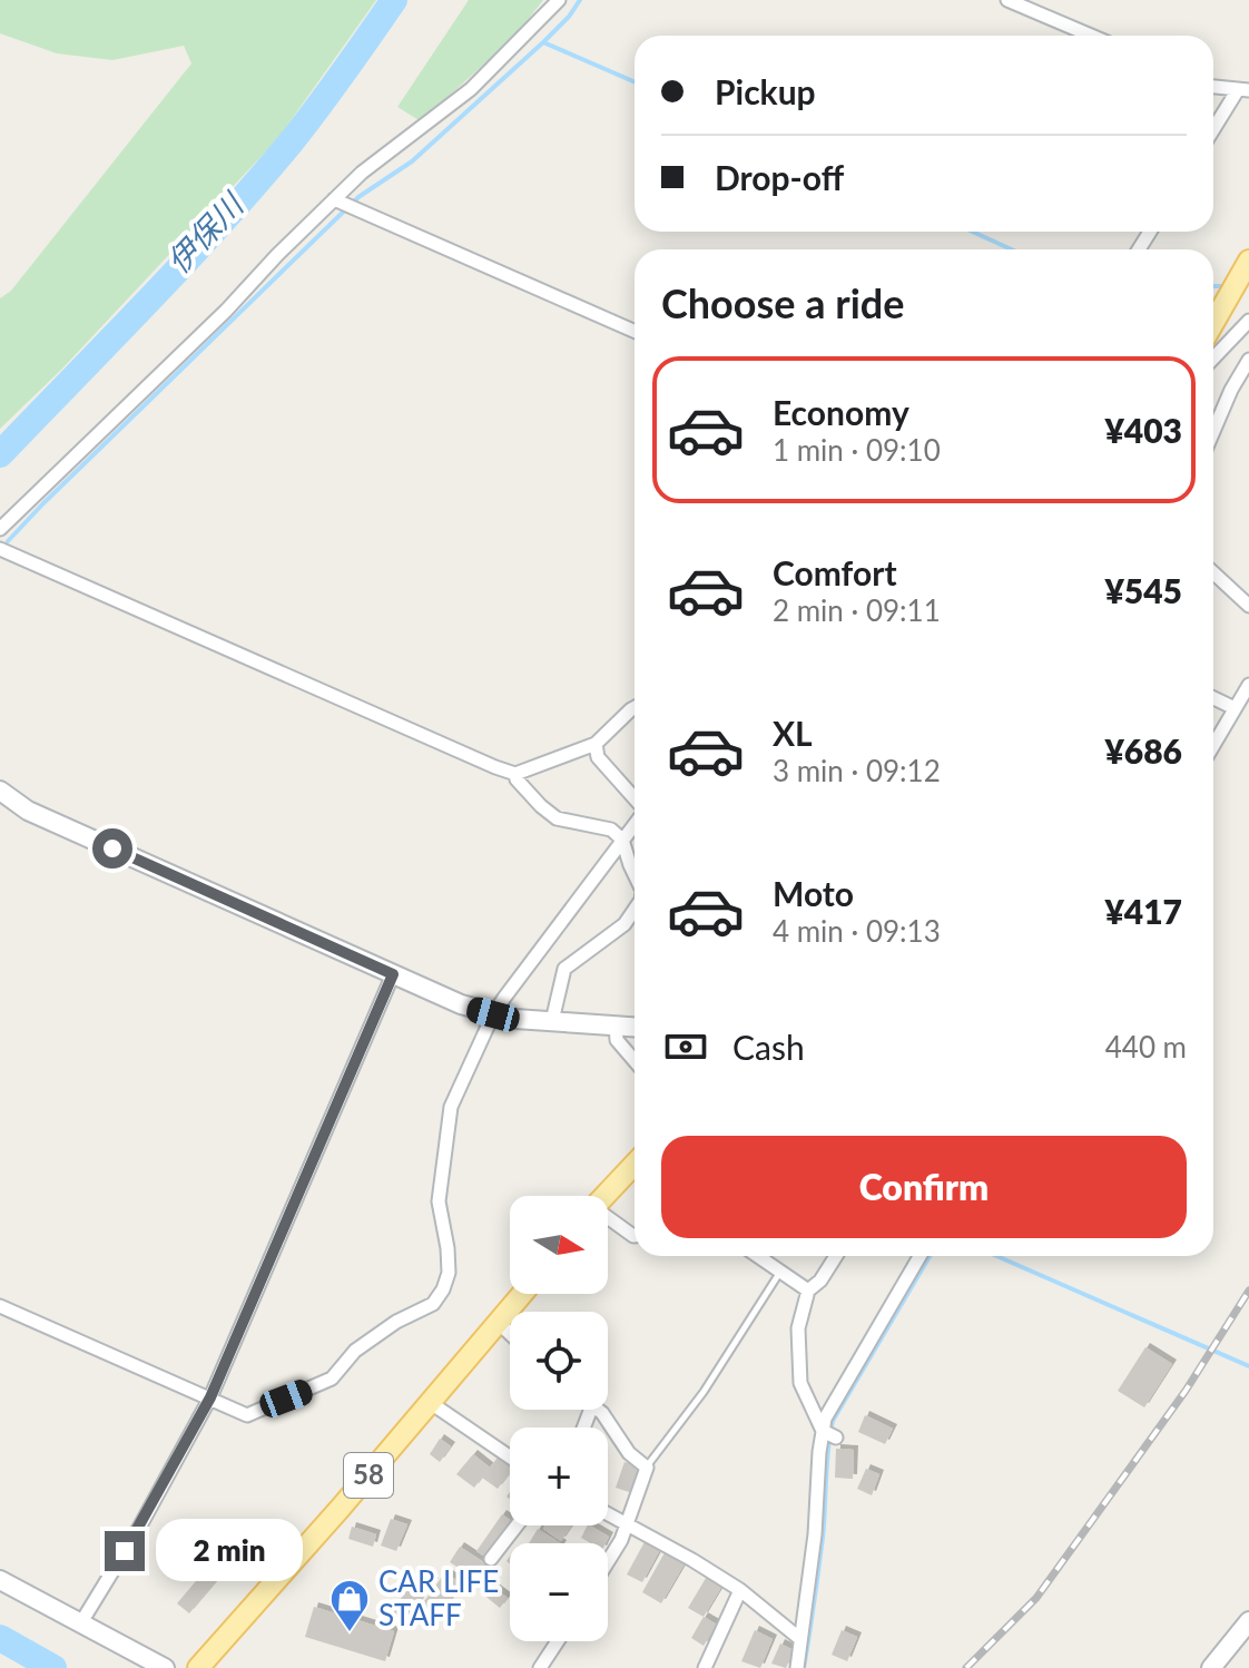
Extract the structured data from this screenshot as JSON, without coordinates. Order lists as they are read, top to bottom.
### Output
{
  "streets": {
    "main road": ["58"]
  },
  "water": ["伊保川"],
  "places": {
    "shop": ["CAR LIFE STAFF"]
  },
  "north": "right",
  "page": {
    "banner": ["Pickup", "Drop-off"],
    "heading": "Choose a ride",
    "list": [
      {
        "name": "Economy",
        "note": "1 min · 09:10",
        "value": "¥403"
      },
      {
        "name": "Comfort",
        "note": "2 min · 09:11",
        "value": "¥545"
      },
      {
        "name": "XL",
        "note": "3 min · 09:12",
        "value": "¥686"
      },
      {
        "name": "Moto",
        "note": "4 min · 09:13",
        "value": "¥417"
      }
    ],
    "pay": ["Cash", "440 m"],
    "buttons": "Confirm",
    "map_buttons": ["+", "−"],
    "bubble": "2 min"
  }
}
